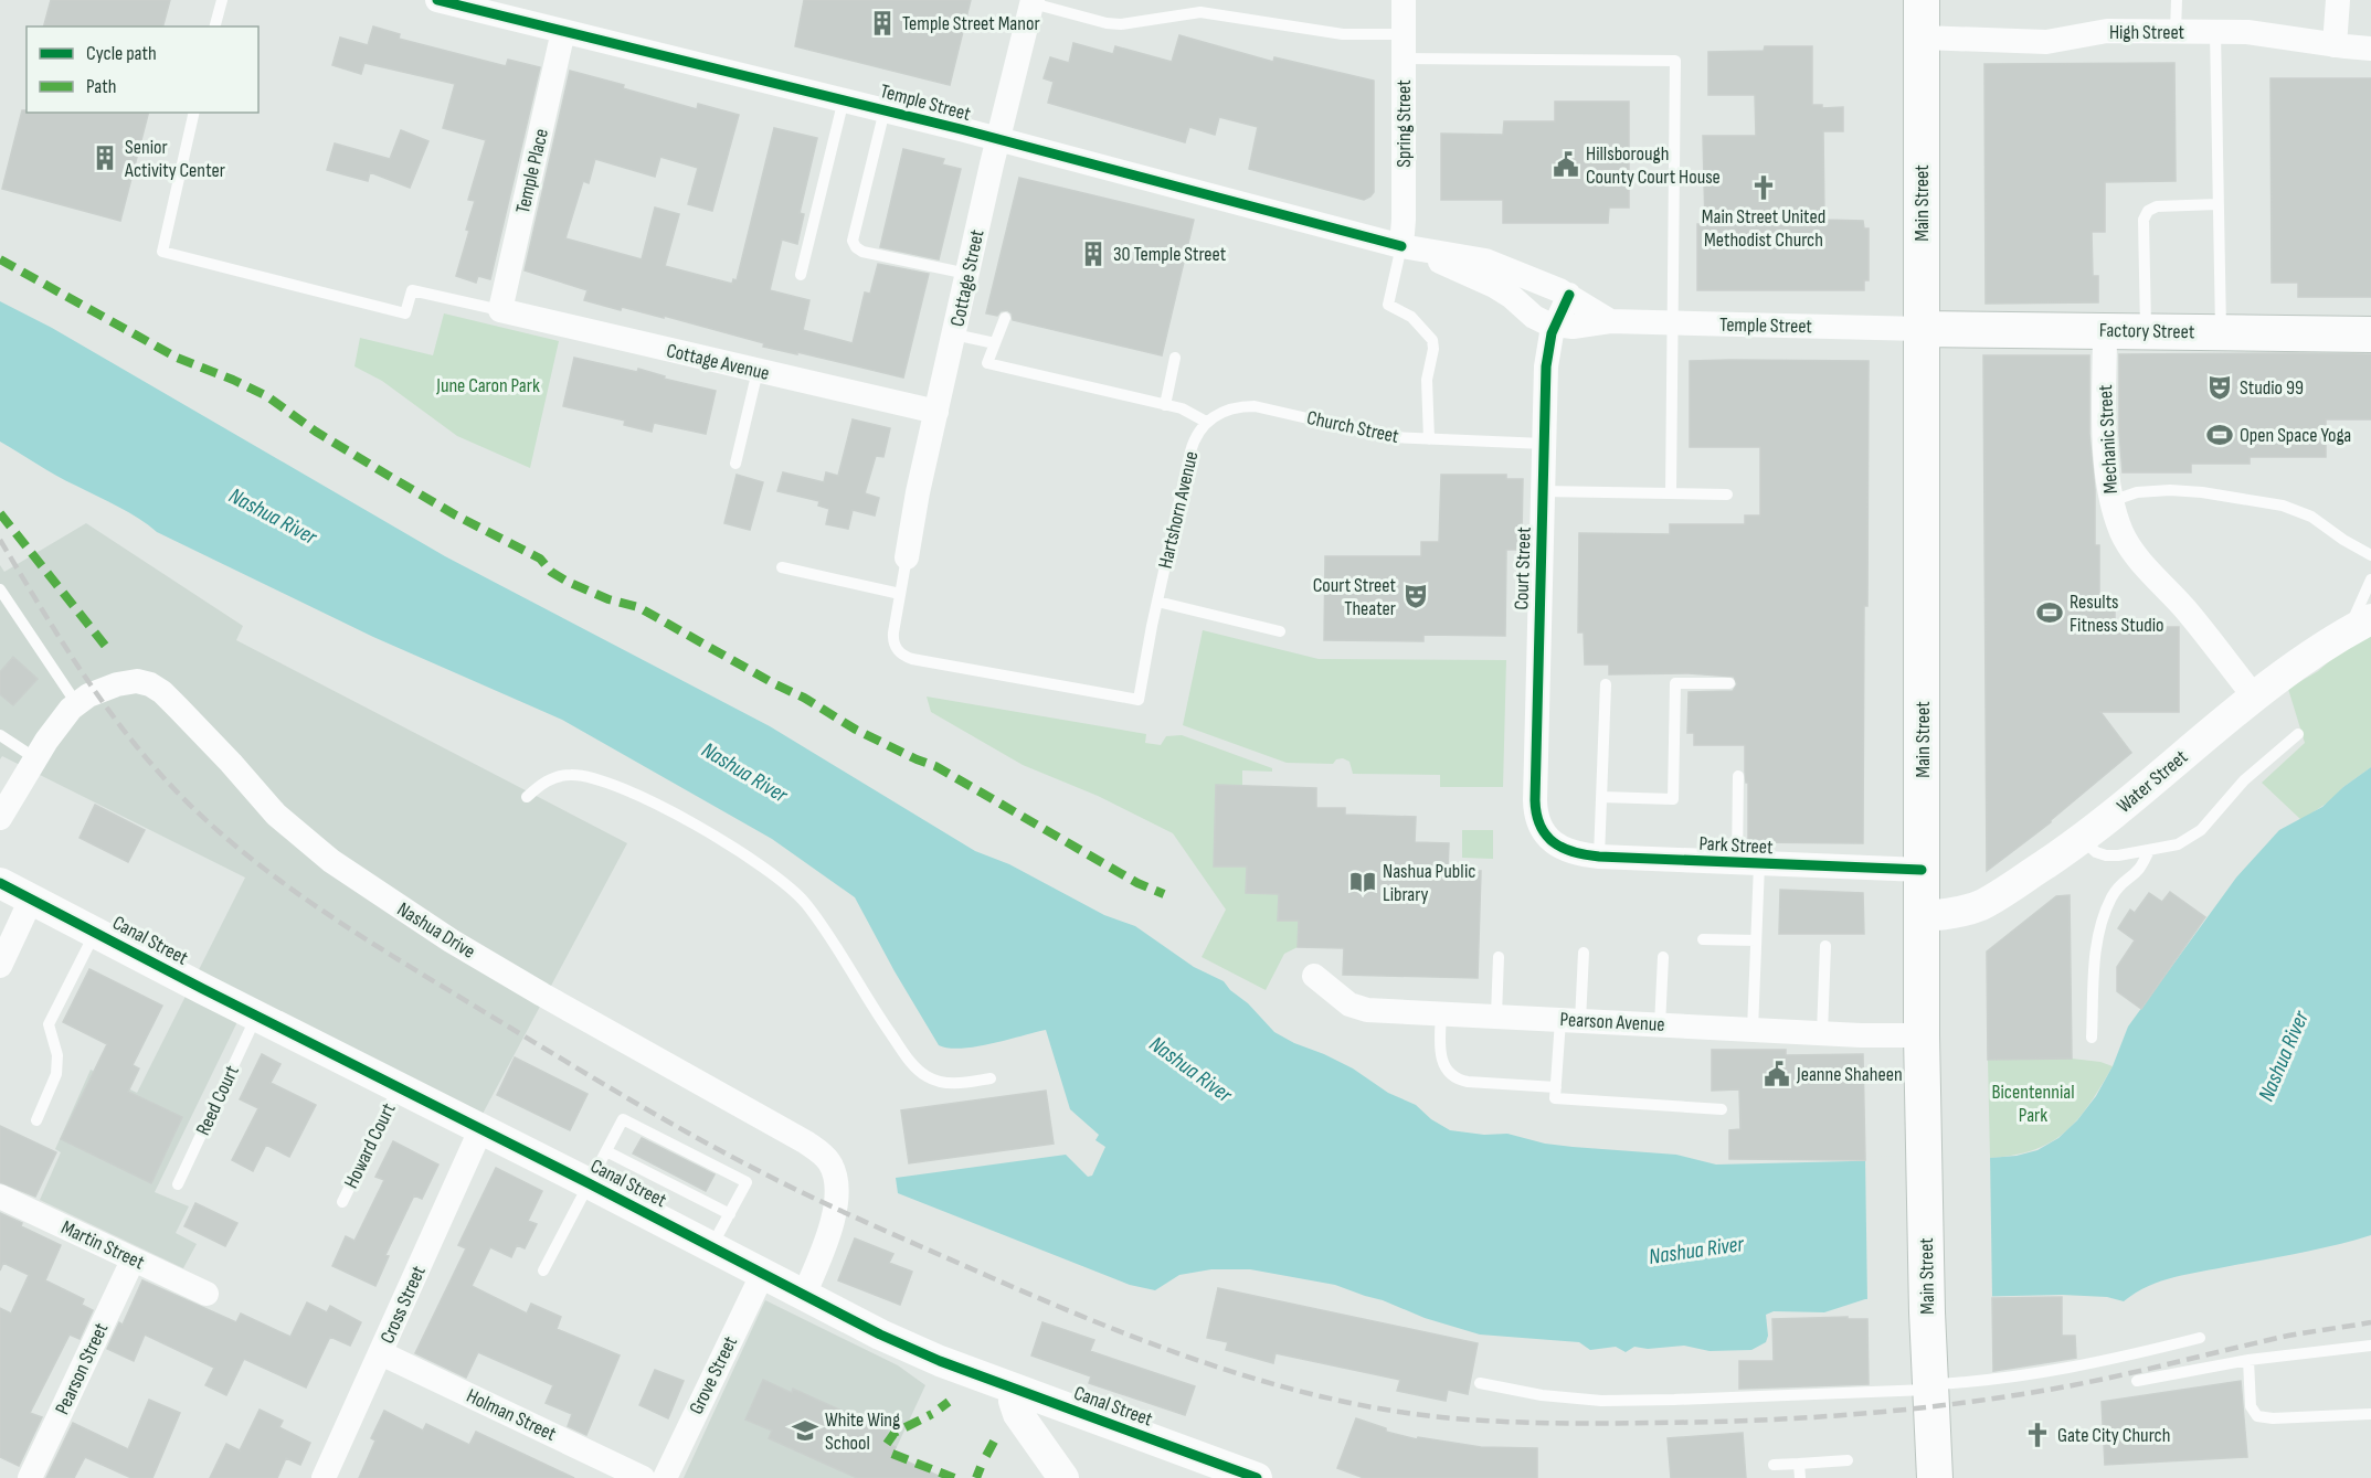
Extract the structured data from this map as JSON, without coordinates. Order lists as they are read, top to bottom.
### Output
{
  "streets": {
    "main road": ["Main Street", "Factory Street"],
    "street": [
      "High Street",
      "Temple Street",
      "Spring Street",
      "Temple Place",
      "Cottage Street",
      "Cottage Avenue",
      "Mechanic Street",
      "Court Street",
      "Water Street",
      "Park Street",
      "Nashua Drive",
      "Canal Street",
      "Pearson Avenue",
      "Martin Street",
      "Cross Street",
      "Pearson Street",
      "Grove Street",
      "Holman Street"
    ],
    "lane": [
      "Church Street",
      "Hartshorn Avenue",
      "Reed Court",
      "Howard Court"
    ]
  },
  "crossings": [
    ["High Street", "Main Street"],
    ["Temple Street", "Spring Street"],
    ["Temple Street", "Temple Place"],
    ["Temple Street", "Main Street"],
    ["Temple Street", "Cottage Street"],
    ["Temple Street", "Factory Street"],
    ["Temple Street", "Court Street"],
    ["Temple Place", "Cottage Avenue"],
    ["Main Street", "Factory Street"],
    ["Main Street", "Water Street"],
    ["Main Street", "Park Street"],
    ["Main Street", "Pearson Avenue"],
    ["Cottage Street", "Cottage Avenue"],
    ["Factory Street", "Mechanic Street"],
    ["Church Street", "Hartshorn Avenue"],
    ["Church Street", "Court Street"],
    ["Mechanic Street", "Water Street"],
    ["Court Street", "Park Street"],
    ["Nashua Drive", "Canal Street"],
    ["Canal Street", "Reed Court"],
    ["Canal Street", "Howard Court"],
    ["Canal Street", "Cross Street"],
    ["Canal Street", "Grove Street"],
    ["Martin Street", "Pearson Street"],
    ["Cross Street", "Holman Street"]
  ],
  "water": ["Nashua River"],
  "parks": ["June Caron Park", "Bicentennial Park"],
  "places": {
    "building": ["Temple Street Manor", "Senior Activity Center", "30 Temple Street"],
    "public building": ["Hillsborough County Court House", "Jeanne Shaheen"],
    "church": ["Main Street United Methodist Church", "Gate City Church"],
    "theatre": ["Studio 99", "Court Street Theater"],
    "sports": ["Open Space Yoga", "Results Fitness Studio"],
    "library": ["Nashua Public Library"],
    "school or university": ["White Wing School"]
  },
  "legend": ["Cycle path", "Path"]
}
